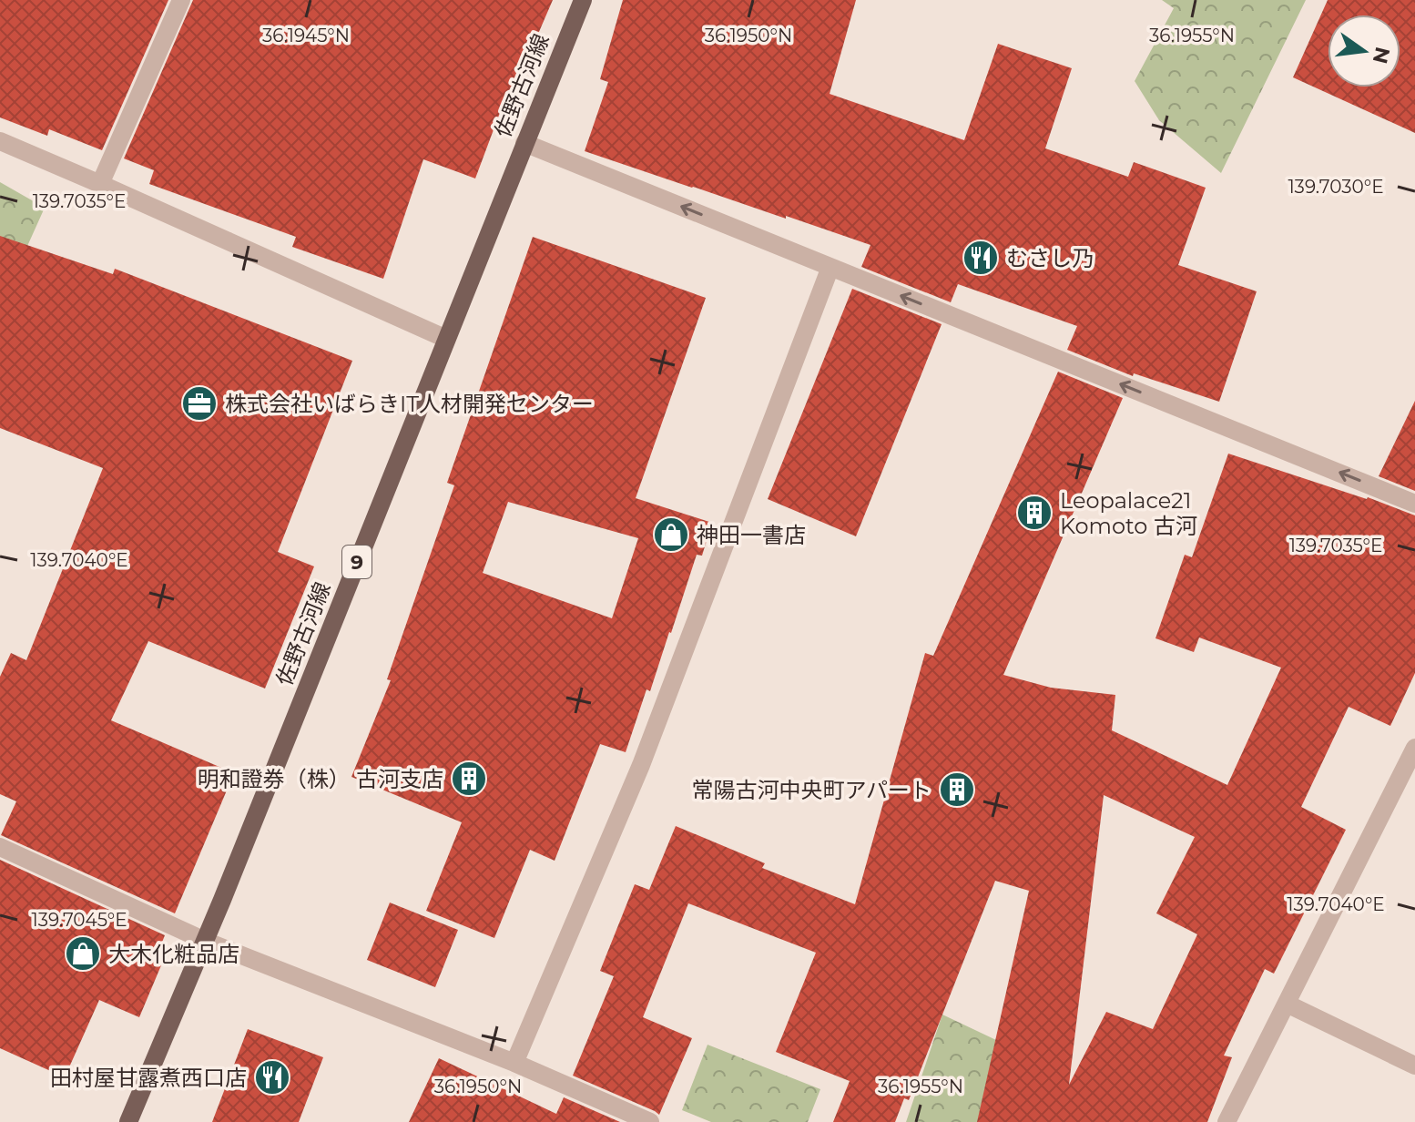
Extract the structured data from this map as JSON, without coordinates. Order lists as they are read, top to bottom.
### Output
{
  "streets": {
    "main road": ["佐野古河線", "9"]
  },
  "places": {
    "restaurant": ["むさし乃", "田村屋甘露煮西口店"],
    "office": ["株式会社いばらきIT人材開発センター"],
    "building": ["Leopalace21 Komoto 古河", "明和證券（株） 古河支店", "常陽古河中央町アパート"],
    "shop": ["神田一書店", "大木化粧品店"]
  },
  "north": "right",
  "coordinates": [
    "36.1945°N",
    "36.1950°N",
    "36.1955°N",
    "139.7030°E",
    "139.7035°E",
    "139.7040°E",
    "139.7045°E"
  ]
}
